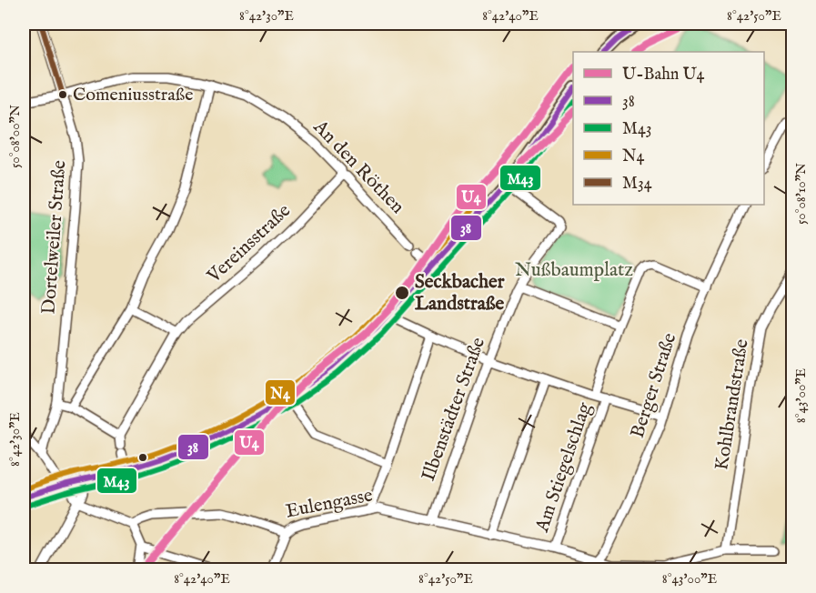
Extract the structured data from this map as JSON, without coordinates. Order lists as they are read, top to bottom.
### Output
{
  "streets": {
    "street": [
      "An den Röthen",
      "Dortelweiler Straße",
      "Vereinsstraße",
      "Berger Straße",
      "Kohlbrandstraße",
      "Ilbenstädter Straße",
      "Am Stiegelschlag",
      "Eulengasse"
    ]
  },
  "crossings": [
    ["An den Röthen", "Dortelweiler Straße"],
    ["An den Röthen", "Vereinsstraße"],
    ["Berger Straße", "Eulengasse"],
    ["Kohlbrandstraße", "Eulengasse"],
    ["Ilbenstädter Straße", "Eulengasse"],
    ["Am Stiegelschlag", "Eulengasse"]
  ],
  "parks": ["Nußbaumplatz"],
  "places": ["Comeniusstraße", "Seckbacher Landstraße"],
  "lines": [
    "metro line U4",
    "transit line 38",
    "transit line M34",
    "transit line M43",
    "transit line N4"
  ],
  "legend": [
    "U-Bahn U4",
    "38",
    "M43",
    "N4",
    "M34"
  ],
  "coordinates": [
    "8°42'30\"E",
    "8°42'40\"E",
    "8°42'50\"E",
    "50°08'00\"N",
    "50°08'10\"N",
    "8°43'00\"E"
  ]
}
